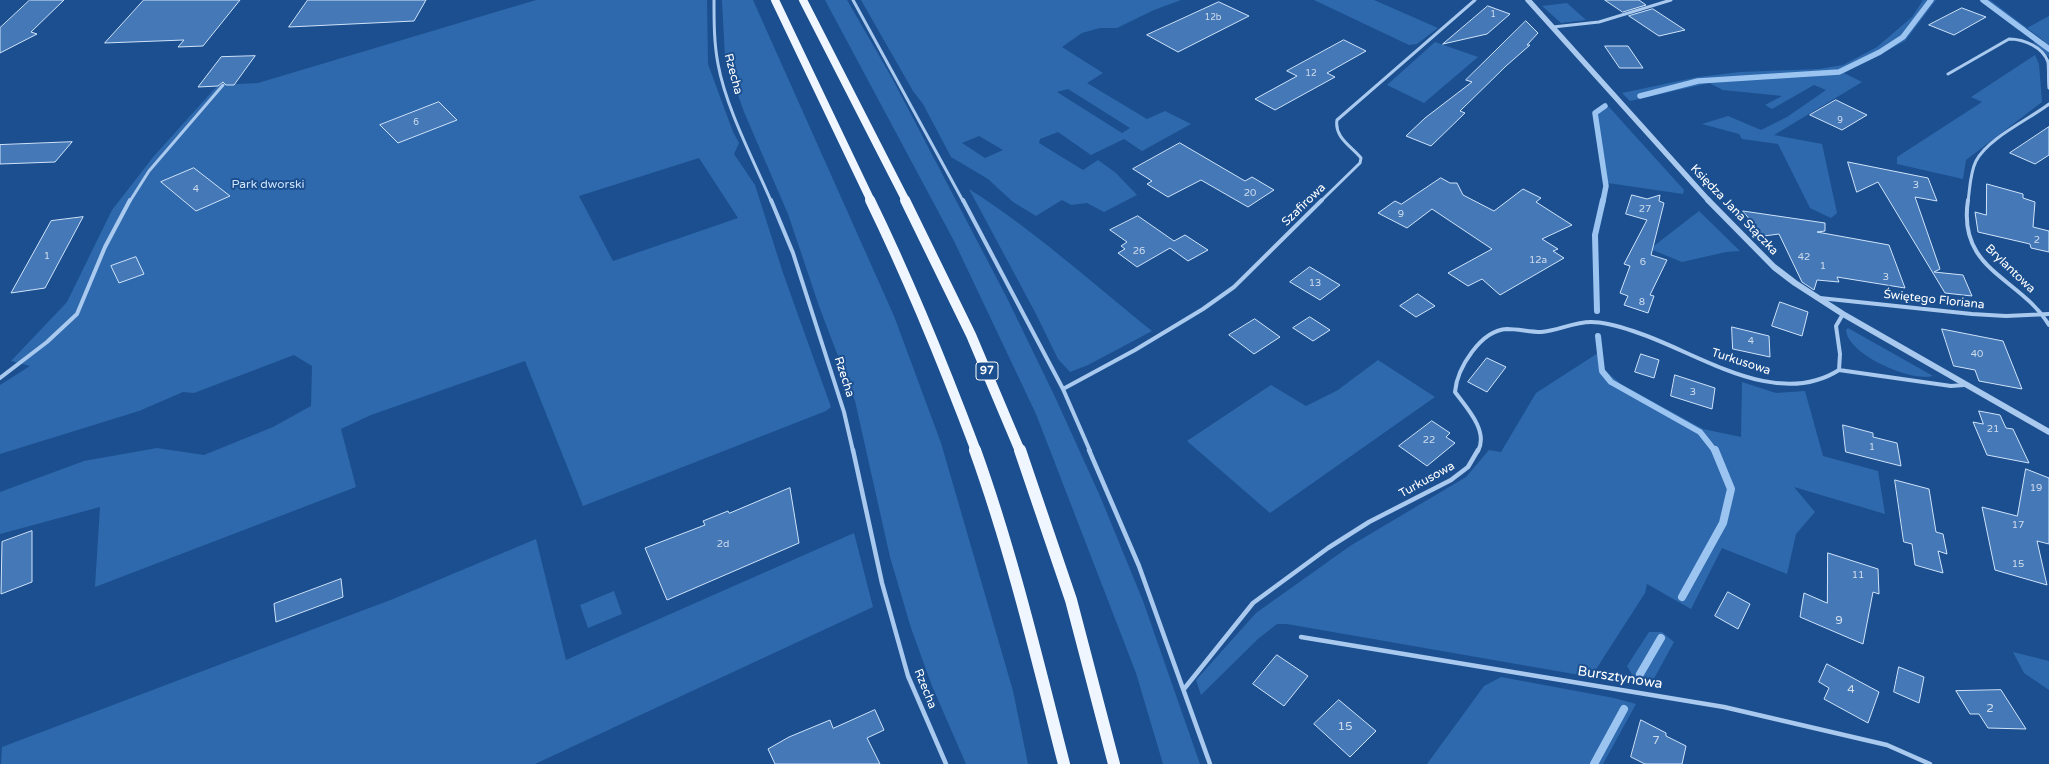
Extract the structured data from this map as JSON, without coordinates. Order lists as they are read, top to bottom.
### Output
{
  "streets": {
    "main road": ["97"],
    "street": [
      "Rzecha",
      "Szafirowa",
      "Księdza Jana Stączka",
      "Brylantowa",
      "Świętego Floriana",
      "Turkusowa",
      "Bursztynowa"
    ]
  },
  "crossings": [
    ["Księdza Jana Stączka", "Świętego Floriana"],
    ["Brylantowa", "Świętego Floriana"]
  ],
  "parks": ["Park dworski"],
  "house_numbers": [
    "1",
    "12b",
    "12",
    "9",
    "6",
    "3",
    "4",
    "20",
    "27",
    "9",
    "2",
    "26",
    "1",
    "42",
    "12a",
    "6",
    "1",
    "3",
    "13",
    "8",
    "4",
    "40",
    "3",
    "21",
    "22",
    "1",
    "19",
    "17",
    "2d",
    "15",
    "11",
    "9",
    "4",
    "2",
    "15",
    "7"
  ]
}
